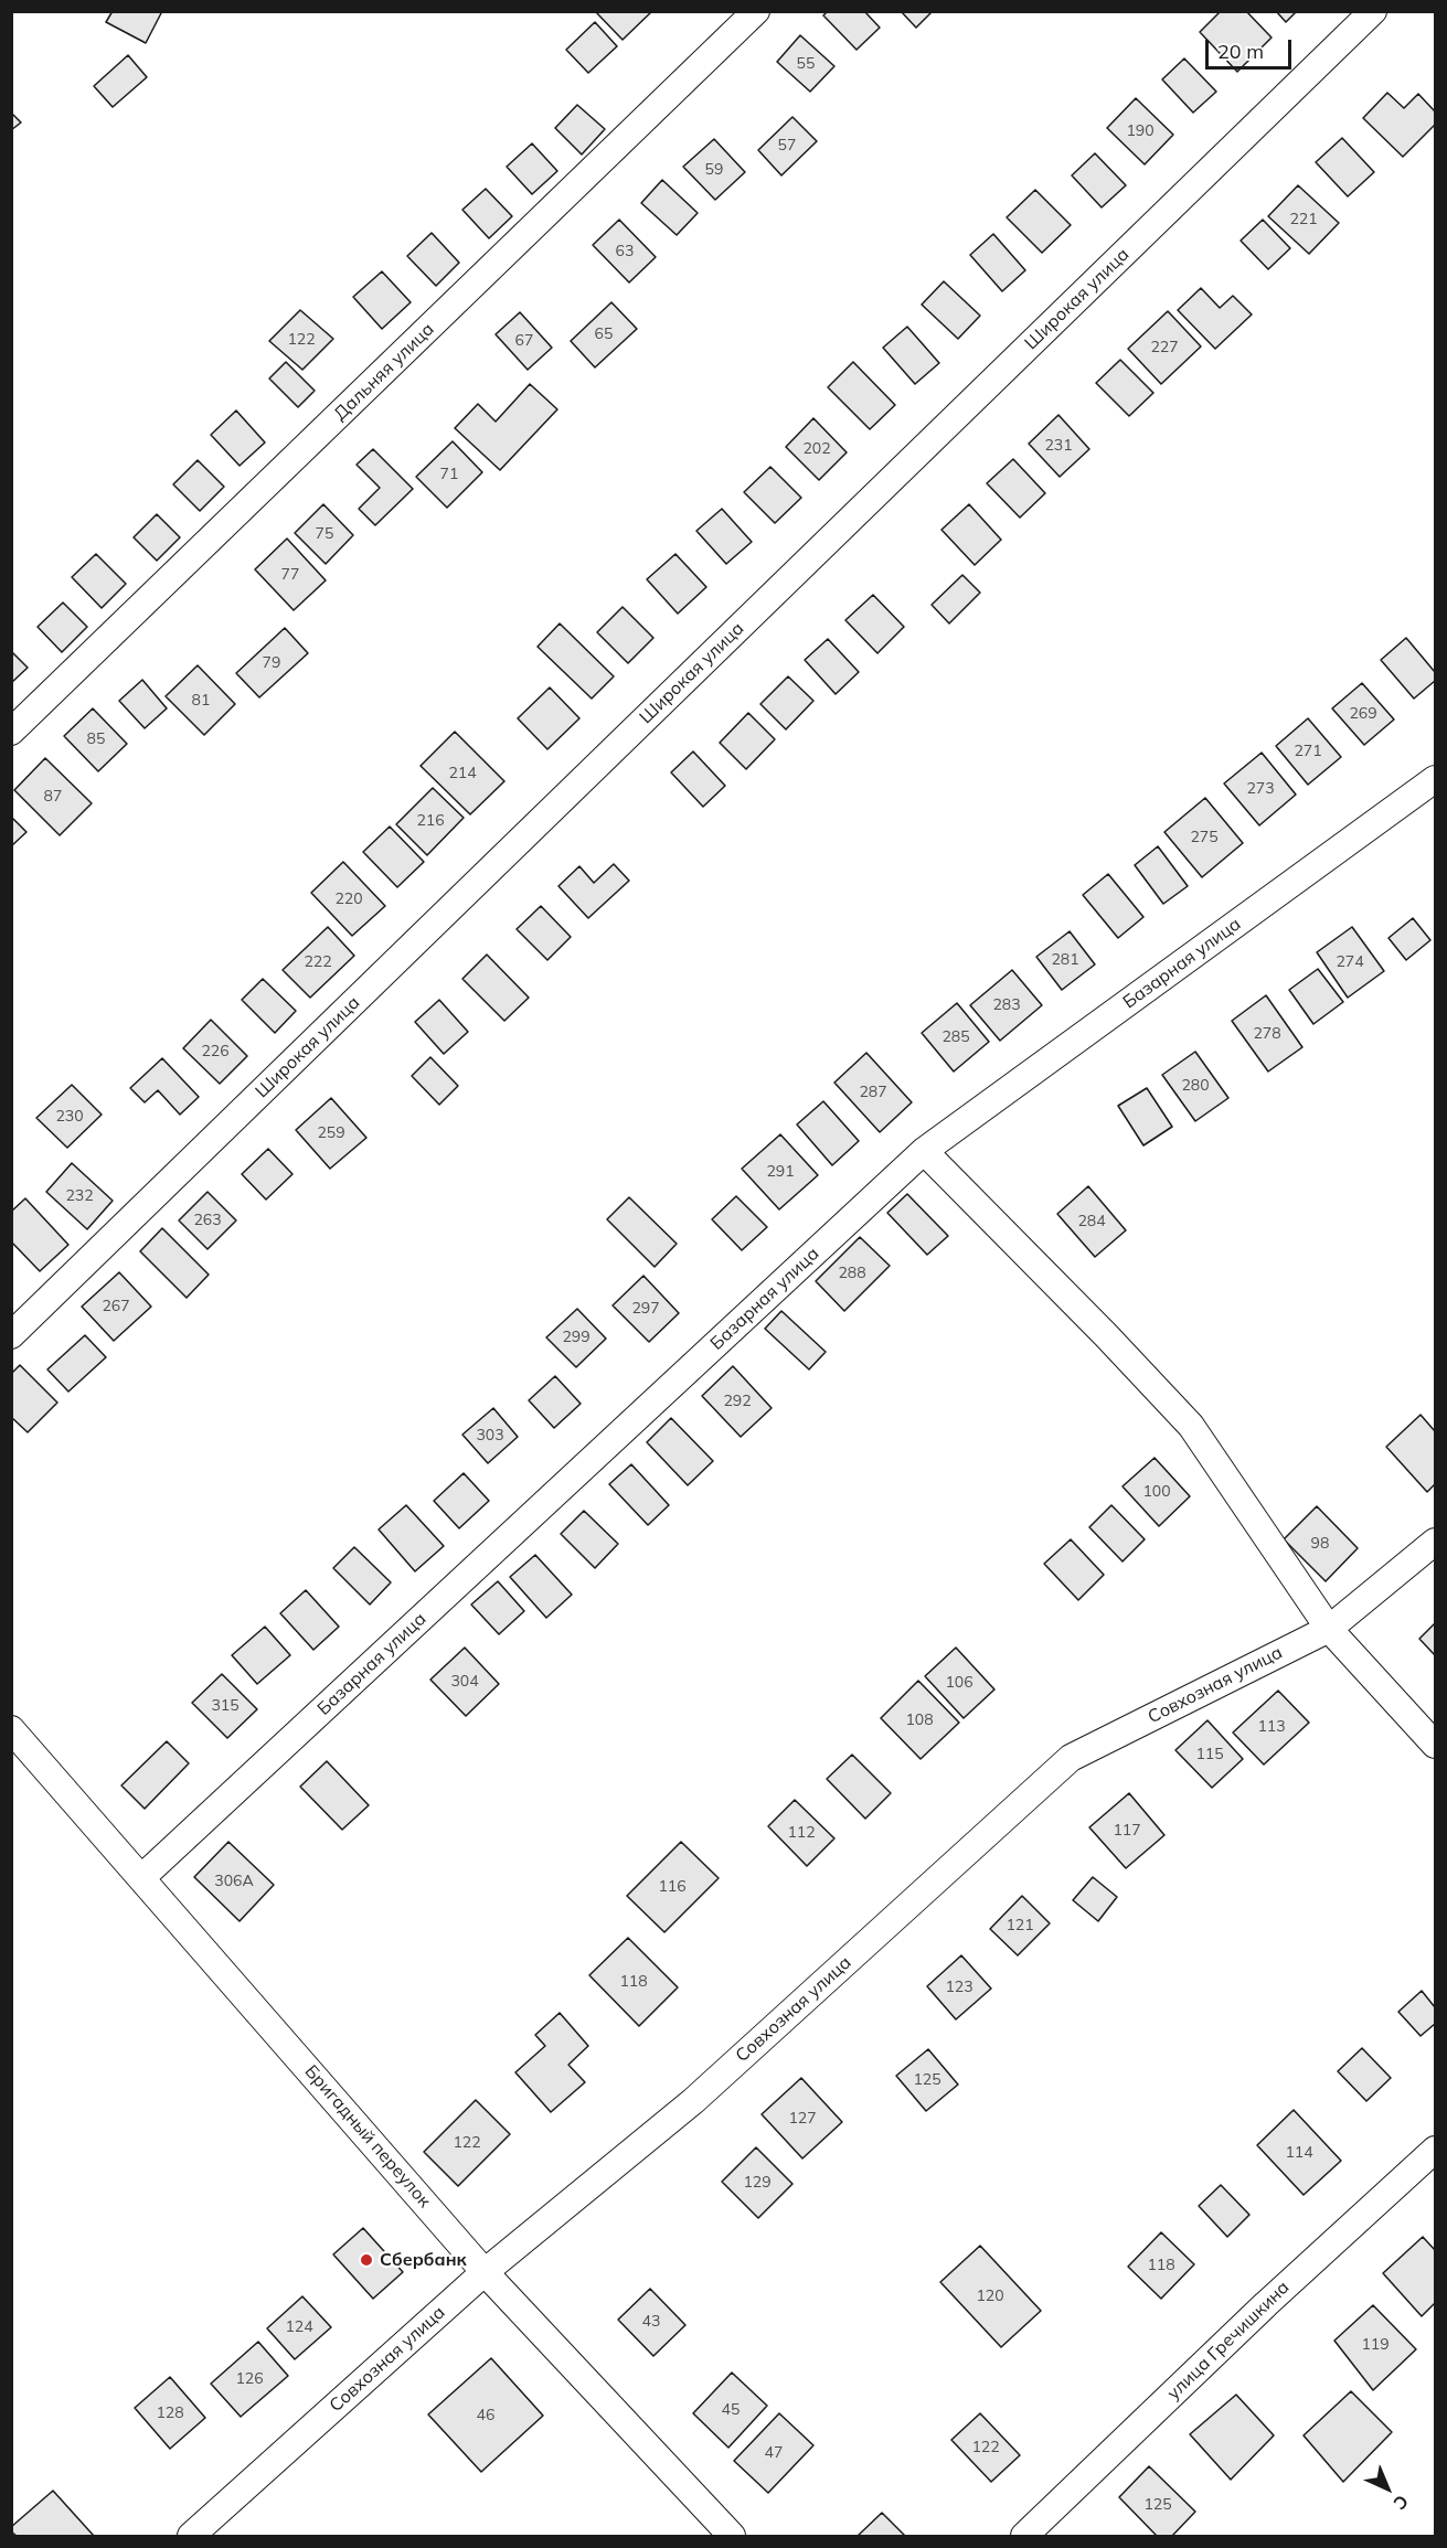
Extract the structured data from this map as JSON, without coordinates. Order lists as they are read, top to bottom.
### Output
{
  "streets": {
    "street": [
      "Широкая улица",
      "Дальняя улица",
      "Базарная улица",
      "Совхозная улица",
      "Бригадный переулок",
      "улица Гречишкина"
    ]
  },
  "crossings": [
    ["Базарная улица", "Бригадный переулок"],
    ["Совхозная улица", "Бригадный переулок"]
  ],
  "places": ["Сбербанк"],
  "house_numbers": [
    "55",
    "190",
    "57",
    "59",
    "221",
    "63",
    "65",
    "122",
    "67",
    "227",
    "231",
    "202",
    "71",
    "75",
    "77",
    "79",
    "81",
    "269",
    "85",
    "271",
    "214",
    "273",
    "87",
    "216",
    "275",
    "220",
    "281",
    "222",
    "274",
    "283",
    "278",
    "285",
    "226",
    "280",
    "287",
    "230",
    "259",
    "291",
    "232",
    "263",
    "284",
    "288",
    "267",
    "297",
    "299",
    "292",
    "303",
    "100",
    "98",
    "304",
    "106",
    "315",
    "108",
    "113",
    "115",
    "117",
    "112",
    "306А",
    "116",
    "121",
    "118",
    "123",
    "125",
    "127",
    "122",
    "114",
    "129",
    "118",
    "120",
    "43",
    "124",
    "119",
    "126",
    "45",
    "128",
    "46",
    "122",
    "47",
    "125"
  ],
  "scale_bar": "20 m",
  "north": "bottom right"
}
